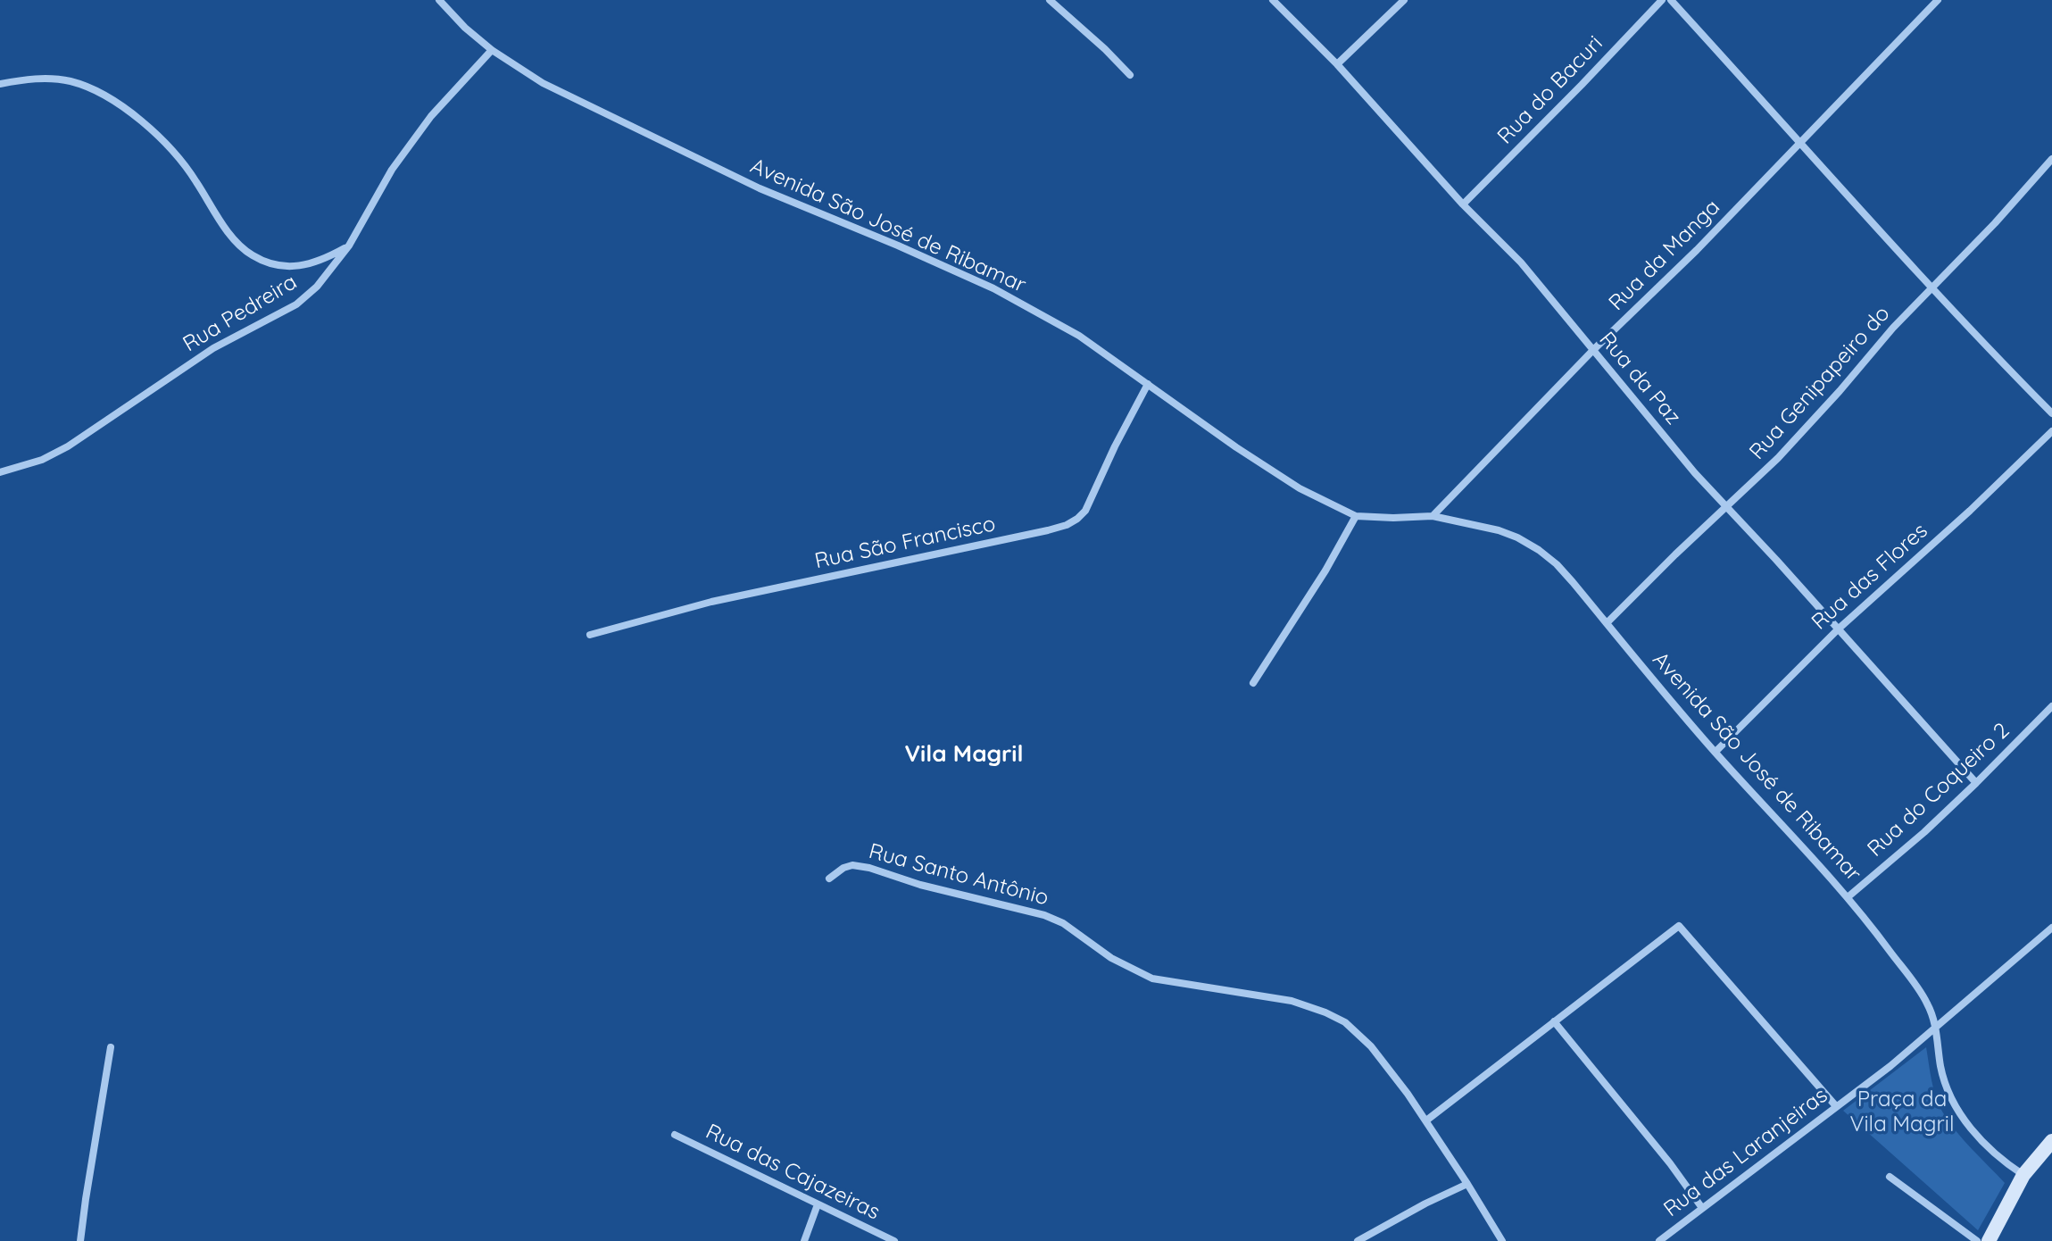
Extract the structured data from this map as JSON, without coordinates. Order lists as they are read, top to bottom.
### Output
{
  "streets": {
    "street": [
      "Rua do Bacuri",
      "Avenida São José de Ribamar",
      "Rua da Manga",
      "Rua Pedreira",
      "Rua da Paz",
      "Rua Genipapeiro do",
      "Rua São Francisco",
      "Rua das Flores",
      "Rua do Coqueiro 2",
      "Rua Santo Antônio",
      "Rua das Laranjeiras",
      "Rua das Cajazeiras"
    ]
  },
  "crossings": [
    ["Rua do Bacuri", "Rua da Paz"],
    ["Avenida São José de Ribamar", "Rua da Manga"],
    ["Avenida São José de Ribamar", "Rua Pedreira"],
    ["Avenida São José de Ribamar", "Rua Genipapeiro do"],
    ["Avenida São José de Ribamar", "Rua São Francisco"],
    ["Avenida São José de Ribamar", "Rua das Flores"],
    ["Avenida São José de Ribamar", "Rua do Coqueiro 2"],
    ["Avenida São José de Ribamar", "Rua das Laranjeiras"],
    ["Rua da Manga", "Rua da Paz"],
    ["Rua da Paz", "Rua Genipapeiro do"],
    ["Rua da Paz", "Rua das Flores"],
    ["Rua da Paz", "Rua do Coqueiro 2"]
  ],
  "districts": ["Vila Magril"],
  "parks": ["Praça da Vila Magril"]
}
